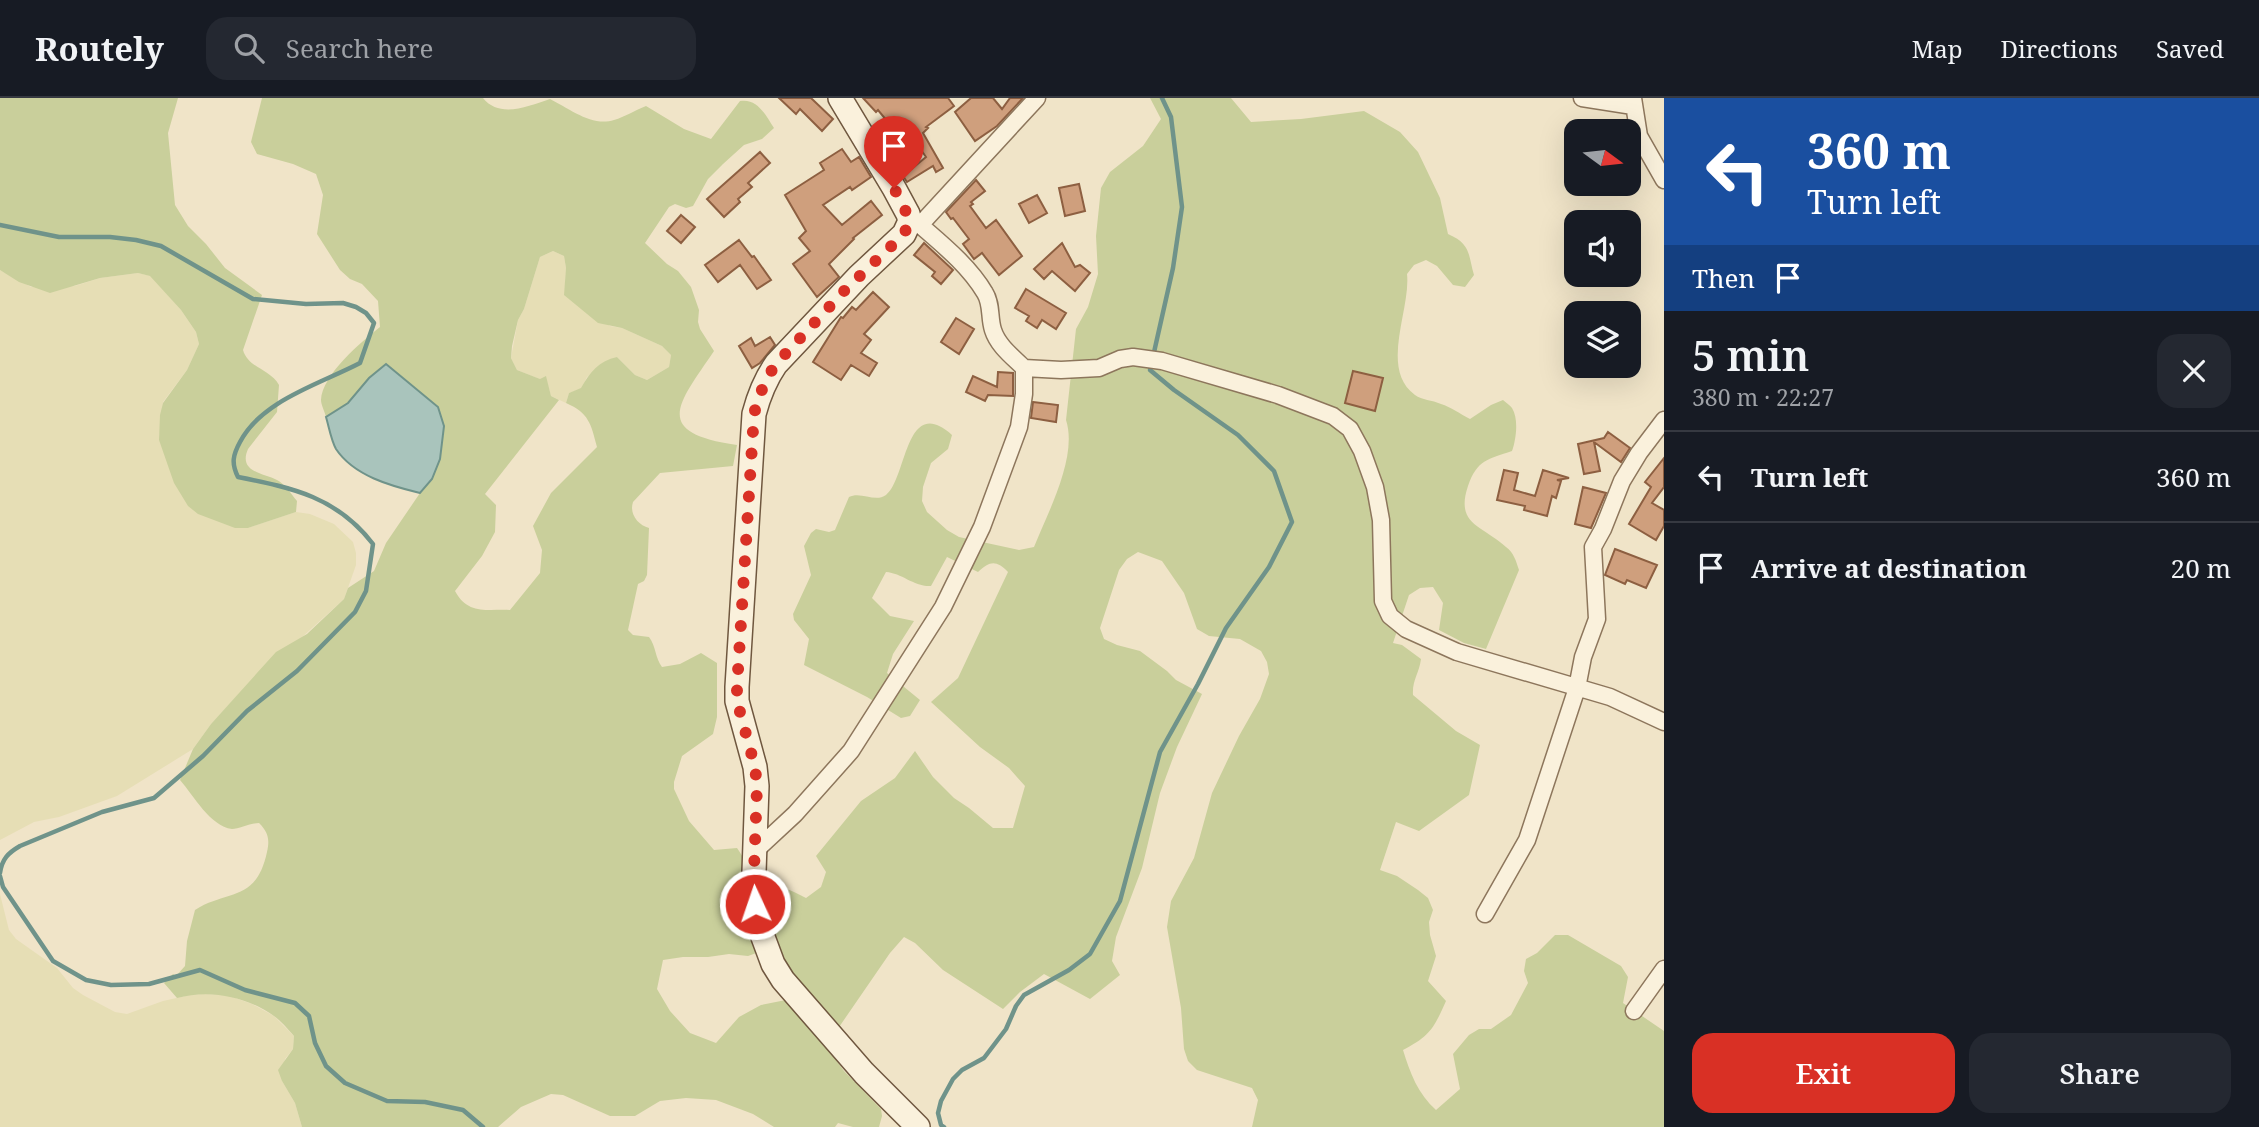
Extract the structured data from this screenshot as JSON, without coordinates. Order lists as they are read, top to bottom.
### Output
{
  "north": "right",
  "page": {
    "header": "Routely",
    "search": "Search here",
    "nav": ["Map", "Directions", "Saved"],
    "turn": ["360 m", "Turn left"],
    "then": "Then",
    "heading": ["5 min", "380 m · 22:27"],
    "list": [
      {
        "name": "Turn left",
        "value": "360 m"
      },
      {
        "name": "Arrive at destination",
        "value": "20 m"
      }
    ],
    "buttons": ["Exit", "Share"]
  }
}
